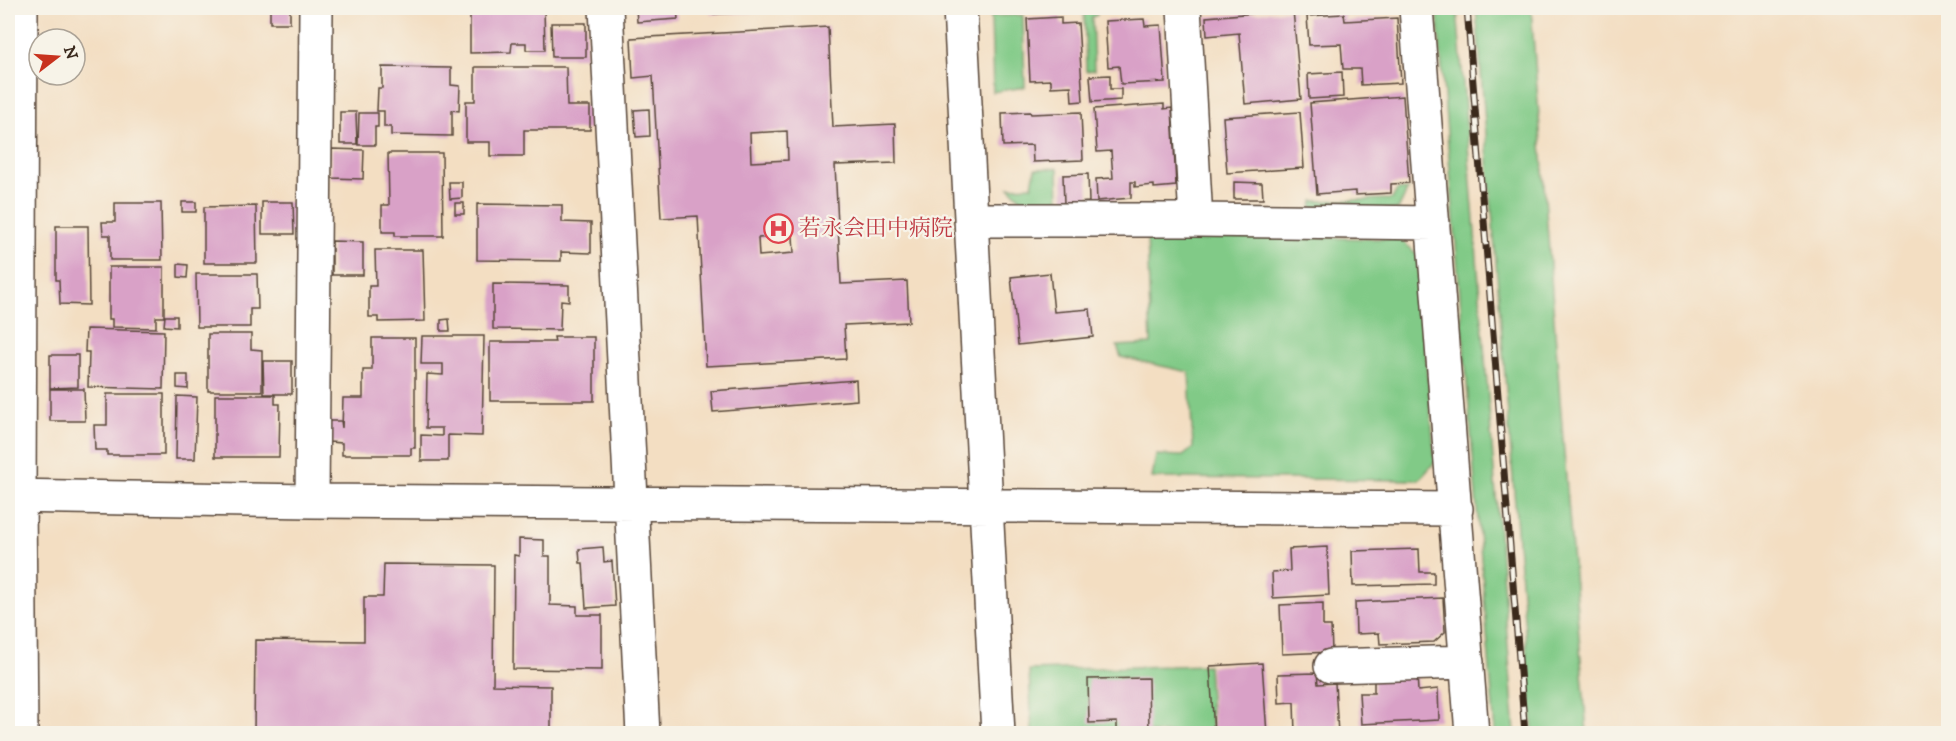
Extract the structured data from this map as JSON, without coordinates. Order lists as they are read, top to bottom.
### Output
{
  "places": {
    "hospital": ["若永会田中病院"]
  },
  "north": "right"
}
